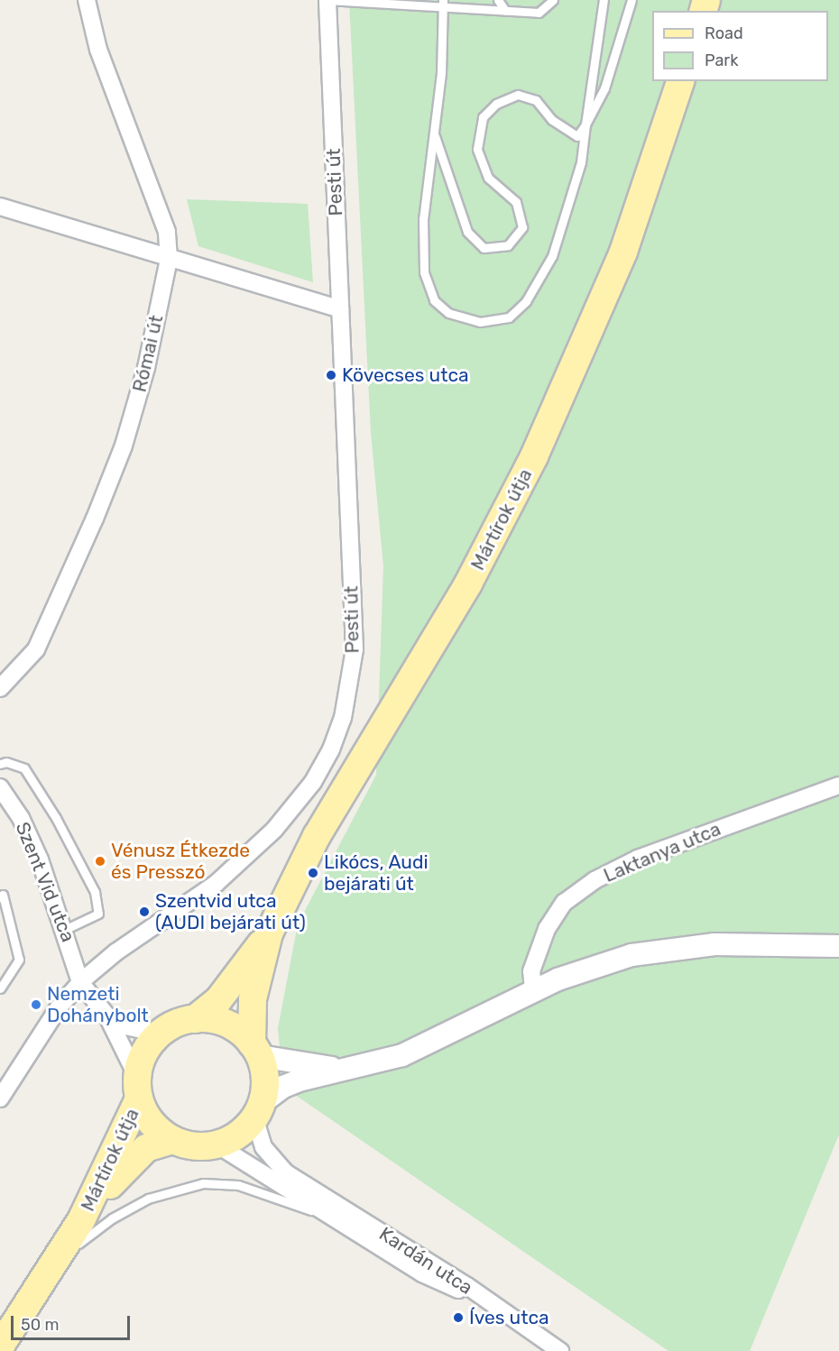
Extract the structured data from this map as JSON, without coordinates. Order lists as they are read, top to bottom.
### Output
{
  "streets": {
    "main road": ["Mártírok útja"],
    "street": [
      "Pesti út",
      "Római út",
      "Laktanya utca",
      "Szent Vid utca",
      "Kardán utca"
    ]
  },
  "crossings": [
    ["Pesti út", "Szent Vid utca"],
    ["Mártírok útja", "Kardán utca"]
  ],
  "places": [
    "Kövecses utca",
    "Vénusz Étkezde és Presszó",
    "Likócs, Audi bejárati út",
    "Szentvid utca (AUDI bejárati út)",
    "Nemzeti Dohánybolt",
    "Íves utca"
  ],
  "legend": ["Road", "Park"],
  "scale_bar": "50 m"
}
